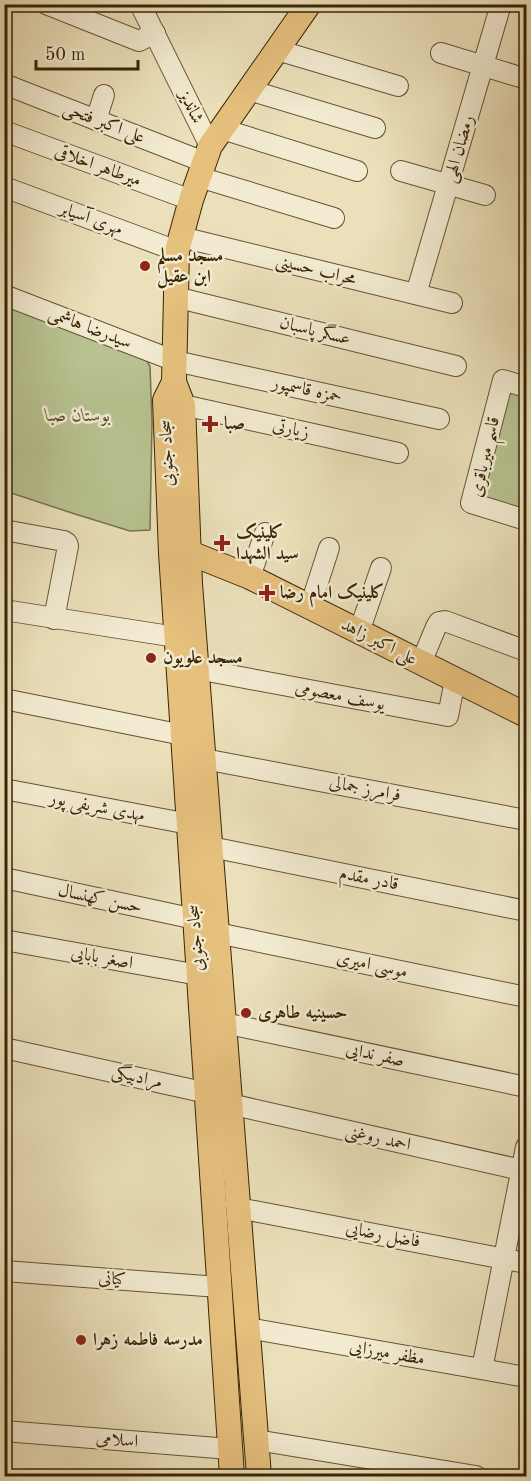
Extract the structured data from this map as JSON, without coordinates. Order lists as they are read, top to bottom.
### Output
{
  "streets": {
    "main road": ["سجاد جنوبی", "علی اکبر زاهد"],
    "street": [
      "شاندیز",
      "علی اکبر فتحی",
      "رمضان الهی",
      "میرطاهر اخلاقی",
      "مهری آسیابر",
      "محراب حسینی",
      "سیدرضا هاشمی",
      "عسگر پاسبان",
      "حمزه قاسمپور",
      "زیارتی",
      "قاسم میرباقری",
      "یوسف معصومی",
      "فرامرز جمالی",
      "مهدی شریفی پور",
      "قادر مقدم",
      "حسن کهنسال",
      "اصغر بابایی",
      "موسی امیری",
      "صفر ندایی",
      "مرادبیگی",
      "احمد روغنی",
      "فاضل رضایی",
      "کیانی",
      "مظفر میرزایی",
      "اسلامی"
    ]
  },
  "crossings": [
    ["شاندیز", "علی اکبر فتحی"],
    ["شاندیز", "سجاد جنوبی"],
    ["علی اکبر فتحی", "سجاد جنوبی"],
    ["رمضان الهی", "محراب حسینی"],
    ["میرطاهر اخلاقی", "سجاد جنوبی"],
    ["مهری آسیابر", "محراب حسینی"],
    ["مهری آسیابر", "سجاد جنوبی"],
    ["محراب حسینی", "سجاد جنوبی"],
    ["سیدرضا هاشمی", "حمزه قاسمپور"],
    ["سیدرضا هاشمی", "زیارتی"],
    ["سیدرضا هاشمی", "سجاد جنوبی"],
    ["عسگر پاسبان", "سجاد جنوبی"],
    ["حمزه قاسمپور", "زیارتی"],
    ["حمزه قاسمپور", "سجاد جنوبی"],
    ["زیارتی", "سجاد جنوبی"],
    ["سجاد جنوبی", "علی اکبر زاهد"],
    ["سجاد جنوبی", "یوسف معصومی"],
    ["سجاد جنوبی", "فرامرز جمالی"],
    ["سجاد جنوبی", "مهدی شریفی پور"],
    ["سجاد جنوبی", "قادر مقدم"],
    ["سجاد جنوبی", "حسن کهنسال"],
    ["سجاد جنوبی", "اصغر بابایی"],
    ["سجاد جنوبی", "موسی امیری"],
    ["سجاد جنوبی", "صفر ندایی"],
    ["سجاد جنوبی", "مرادبیگی"],
    ["سجاد جنوبی", "احمد روغنی"],
    ["سجاد جنوبی", "فاضل رضایی"],
    ["سجاد جنوبی", "کیانی"],
    ["سجاد جنوبی", "مظفر میرزایی"],
    ["سجاد جنوبی", "اسلامی"],
    ["علی اکبر زاهد", "یوسف معصومی"]
  ],
  "parks": ["بوستان صبا"],
  "places": {
    "other": [
      "مسجد مسلم ابن عقیل",
      "مسجد علویون",
      "حسینیه طاهری",
      "مدرسه فاطمه زهرا"
    ],
    "health": ["صبا", "کلینیک سید الشهدا", "کلینیک امام رضا"]
  },
  "scale_bar": "50 m"
}
